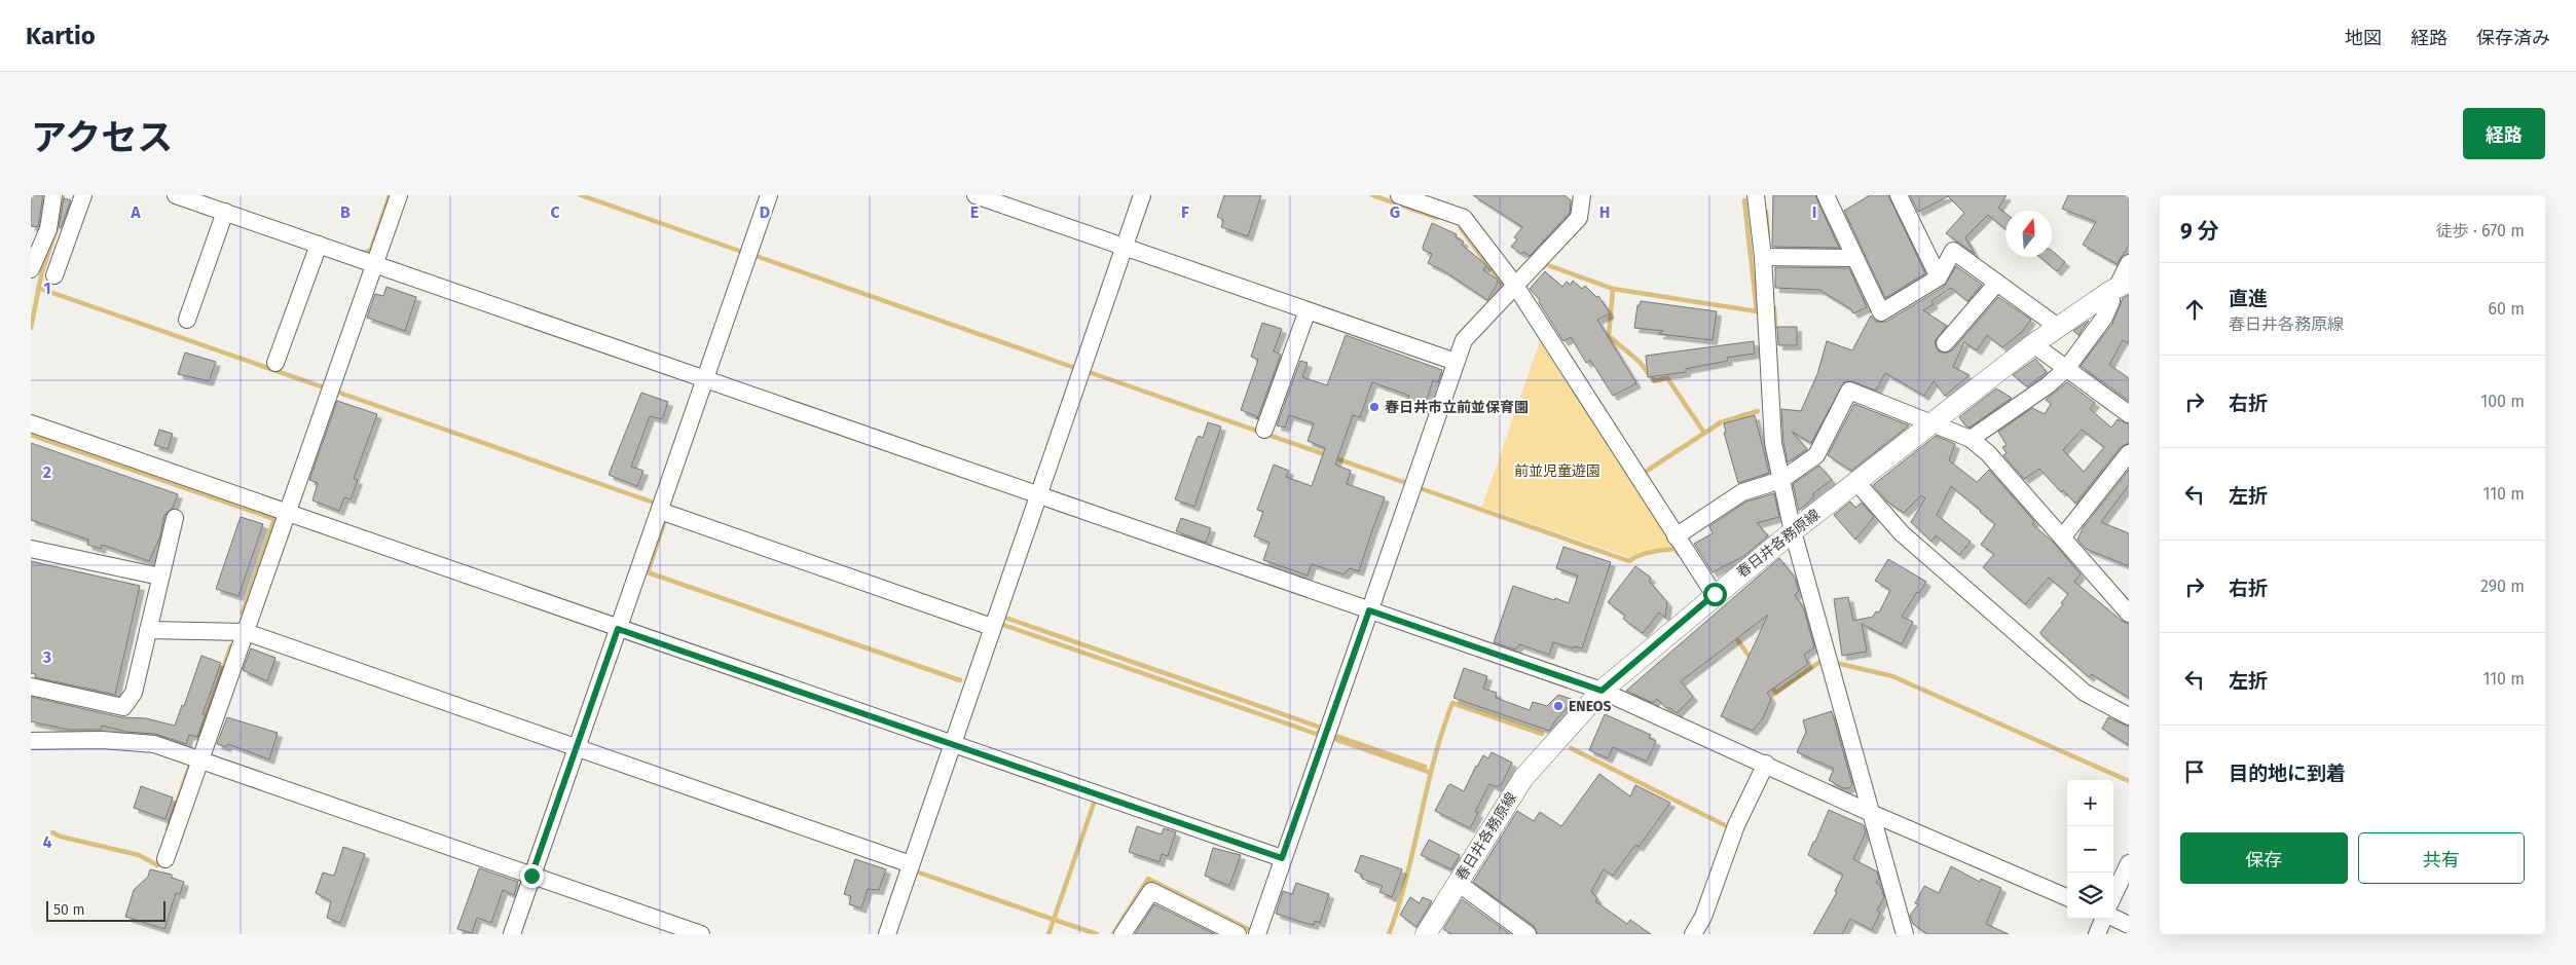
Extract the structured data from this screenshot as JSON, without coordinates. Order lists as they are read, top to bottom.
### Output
{
  "streets": {
    "main road": ["春日井各務原線"]
  },
  "parks": ["前並児童遊園"],
  "places": ["春日井市立前並保育園", "ENEOS"],
  "scale_bar": "50 m",
  "north": "top",
  "page": {
    "header": "Kartio",
    "nav": ["地図", "経路", "保存済み"],
    "title": "アクセス",
    "buttons": [
      "経路",
      ["保存", "共有"]
    ],
    "heading": ["9 分", "徒歩 · 670 m"],
    "list": [
      ["直進", "春日井各務原線", "60 m"],
      ["右折", "100 m"],
      ["左折", "110 m"],
      ["右折", "290 m"],
      ["左折", "110 m"],
      "目的地に到着"
    ],
    "map_buttons": ["+", "−"],
    "scale": "50 m"
  },
  "grid": {
    "columns": [
      "A",
      "B",
      "C",
      "D",
      "E",
      "F",
      "G",
      "H",
      "I"
    ],
    "rows": [
      "1",
      "2",
      "3",
      "4"
    ]
  }
}
